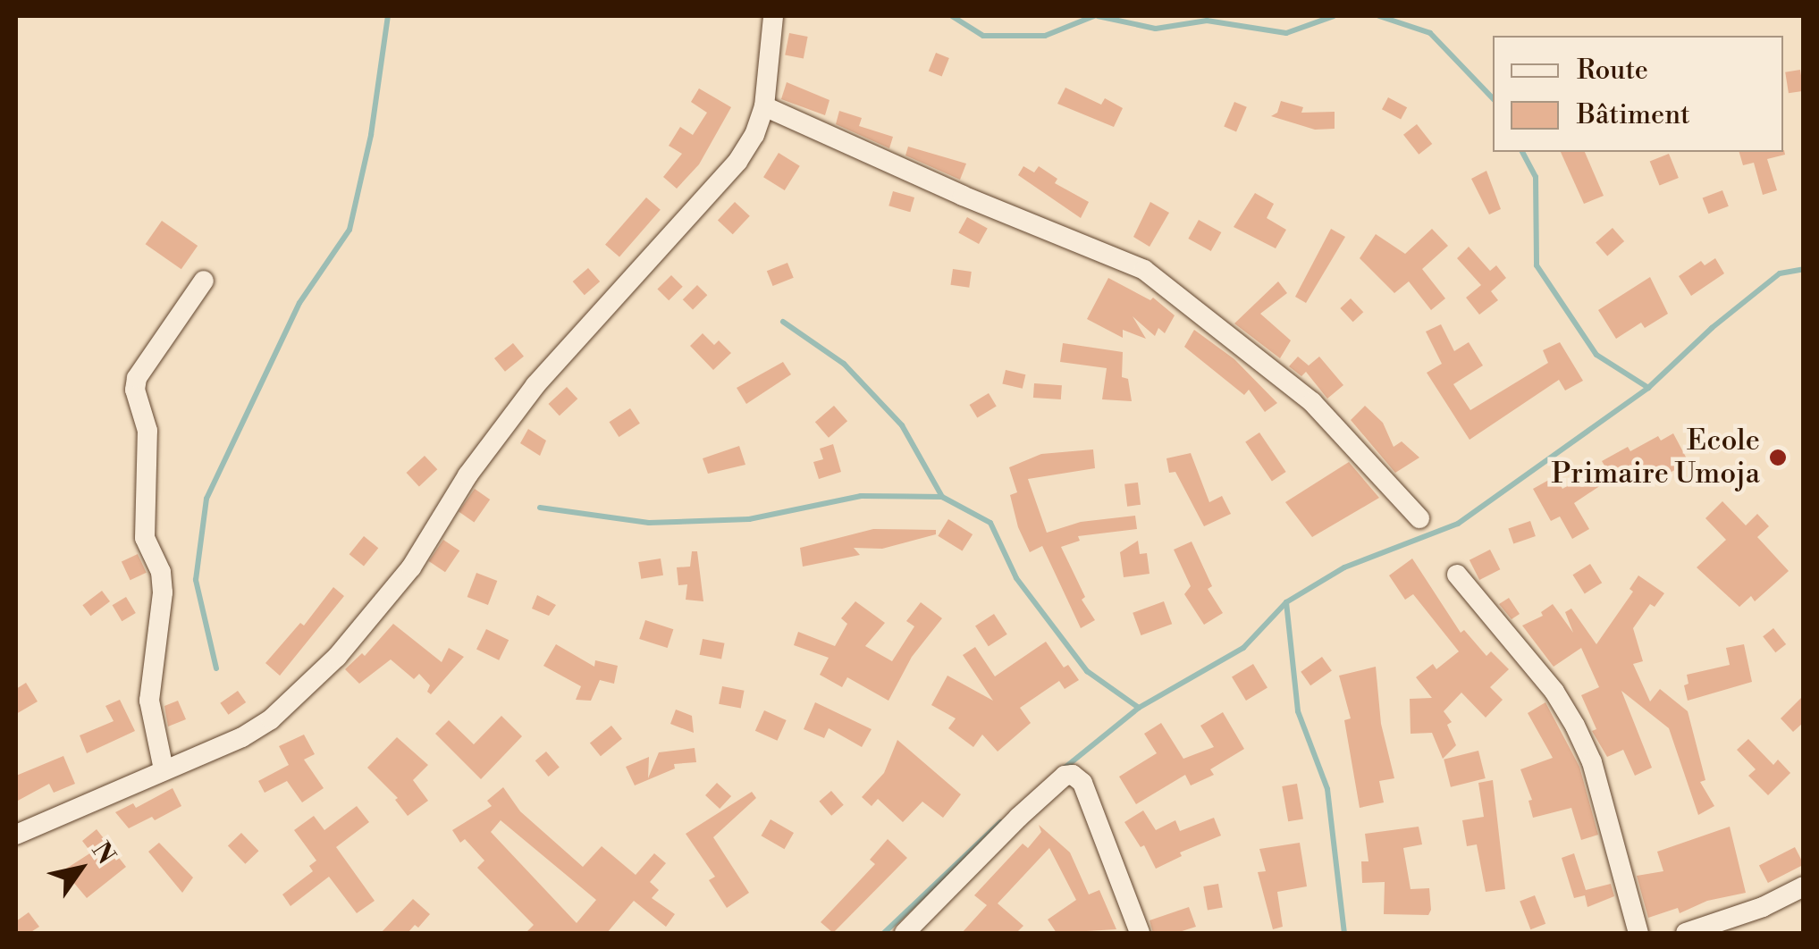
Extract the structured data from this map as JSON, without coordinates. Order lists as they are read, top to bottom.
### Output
{
  "places": ["Ecole Primaire Umoja"],
  "legend": ["Route", "Bâtiment"],
  "north": "top right"
}
